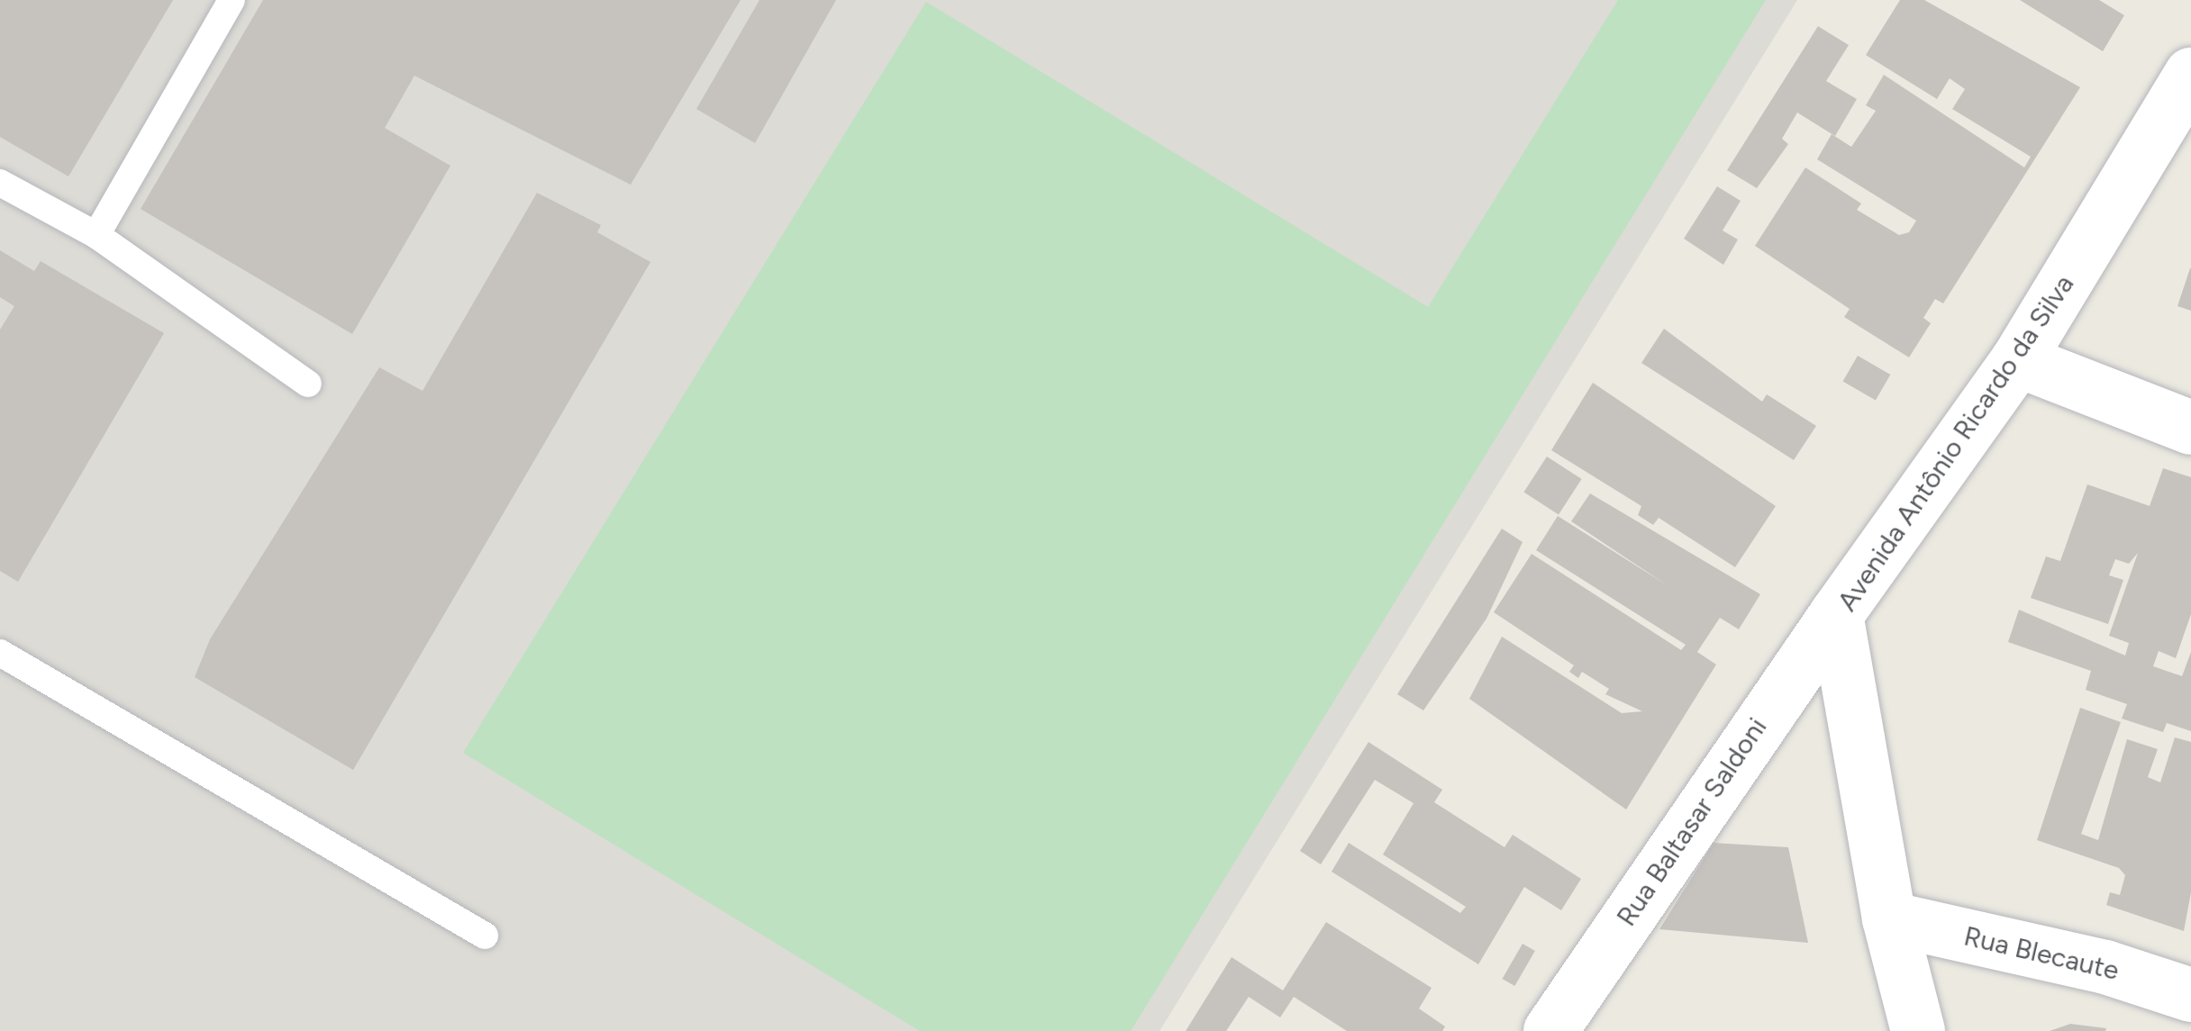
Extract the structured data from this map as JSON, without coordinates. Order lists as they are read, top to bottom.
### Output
{
  "streets": {
    "street": ["Avenida Antônio Ricardo da Silva", "Rua Baltasar Saldoni", "Rua Blecaute"]
  },
  "crossings": [
    ["Avenida Antônio Ricardo da Silva", "Rua Baltasar Saldoni"],
    ["Avenida Antônio Ricardo da Silva", "Rua Blecaute"]
  ]
}
